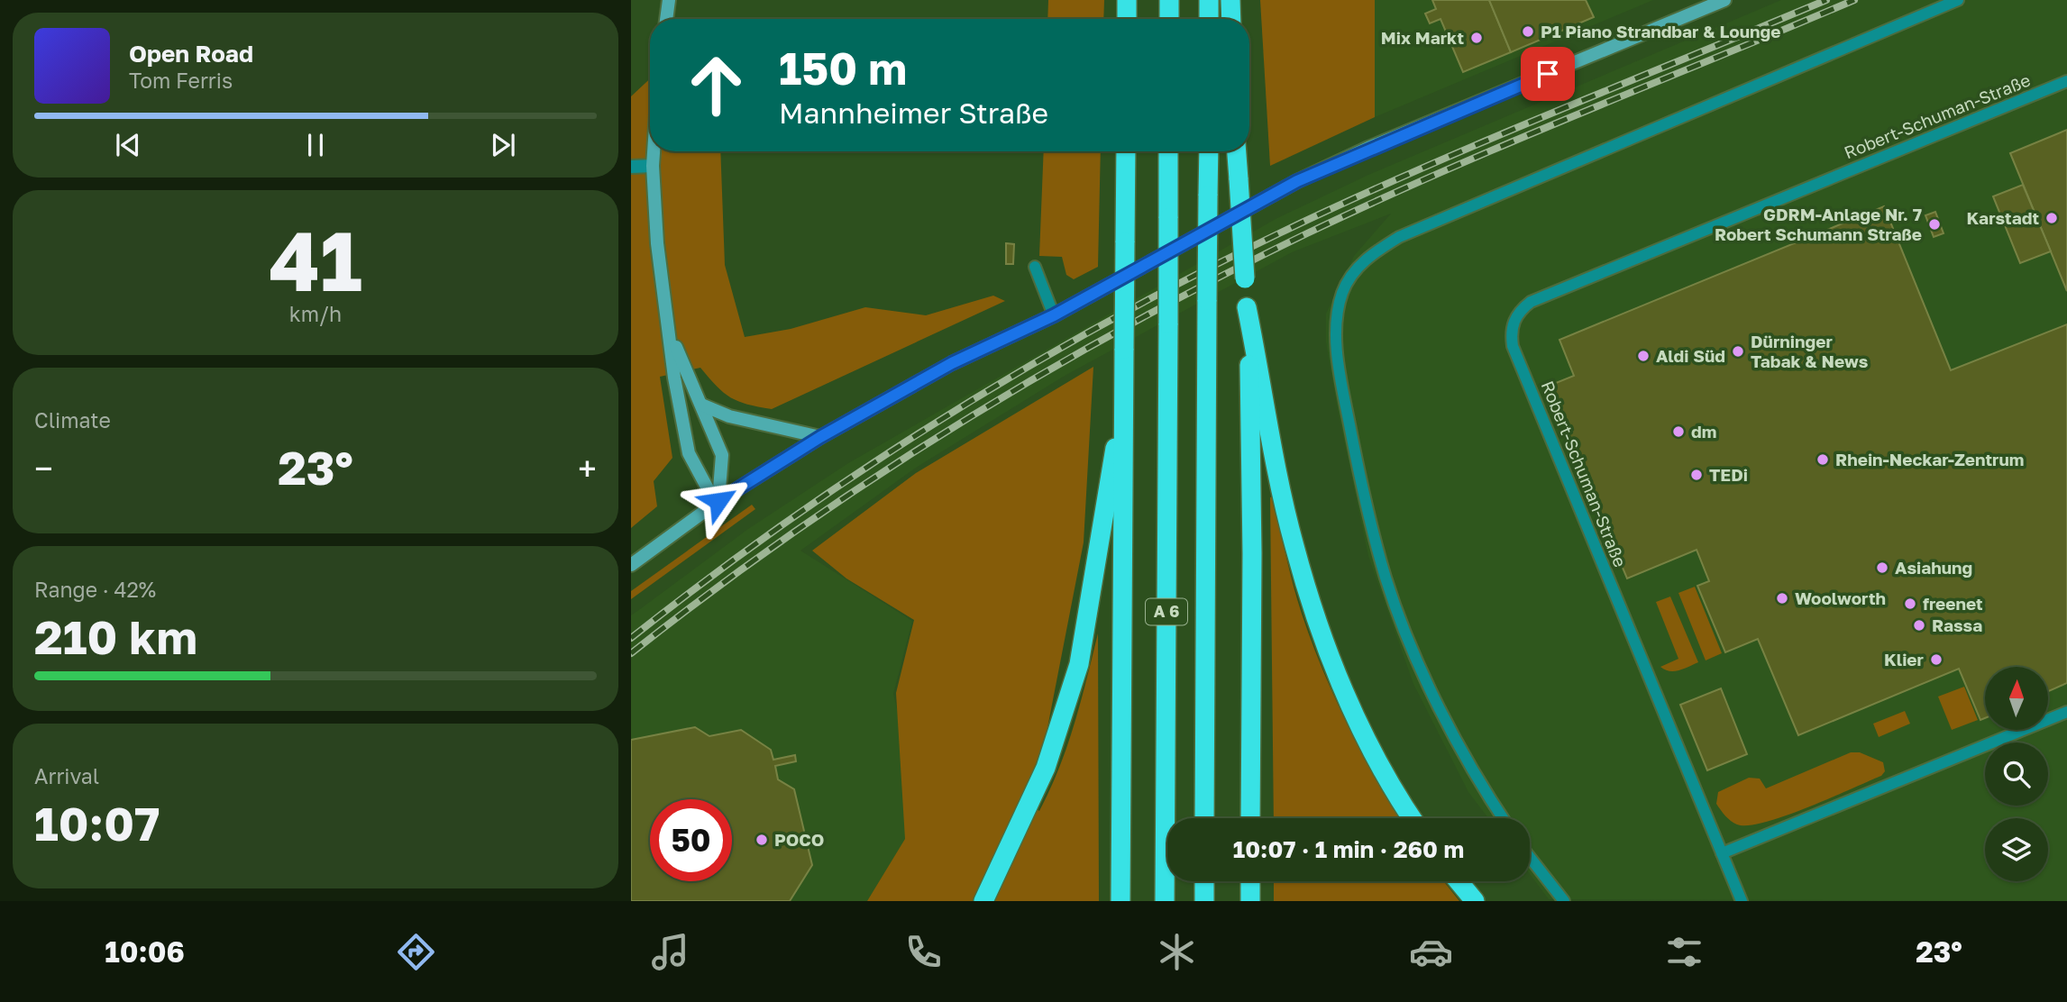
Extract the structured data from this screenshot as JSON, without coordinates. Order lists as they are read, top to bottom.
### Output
{
  "streets": {
    "highway": ["A 6"],
    "lane": ["Robert-Schuman-Straße"]
  },
  "places": [
    "P1 Piano Strandbar & Lounge",
    "Mix Markt",
    "Karstadt",
    "GDRM-Anlage Nr. 7 Robert Schumann Straße",
    "Dürninger Tabak & News",
    "Aldi Süd",
    "dm",
    "Rhein-Neckar-Zentrum",
    "TEDi",
    "Asiahung",
    "Woolworth",
    "freenet",
    "Rassa",
    "Klier",
    "POCO"
  ],
  "north": "top",
  "page": {
    "turn": ["150 m", "Mannheimer Straße"],
    "song": ["Open Road", "Tom Ferris"],
    "tile": [
      ["41", "km/h"],
      "Climate",
      ["Range · 42%", "210 km"],
      ["Arrival", "10:07"]
    ],
    "heat": ["−", "23°", "+"],
    "limit": "50",
    "trip": "10:07 · 1 min · 260 m",
    "tabs": ["10:06", "23°"]
  }
}
